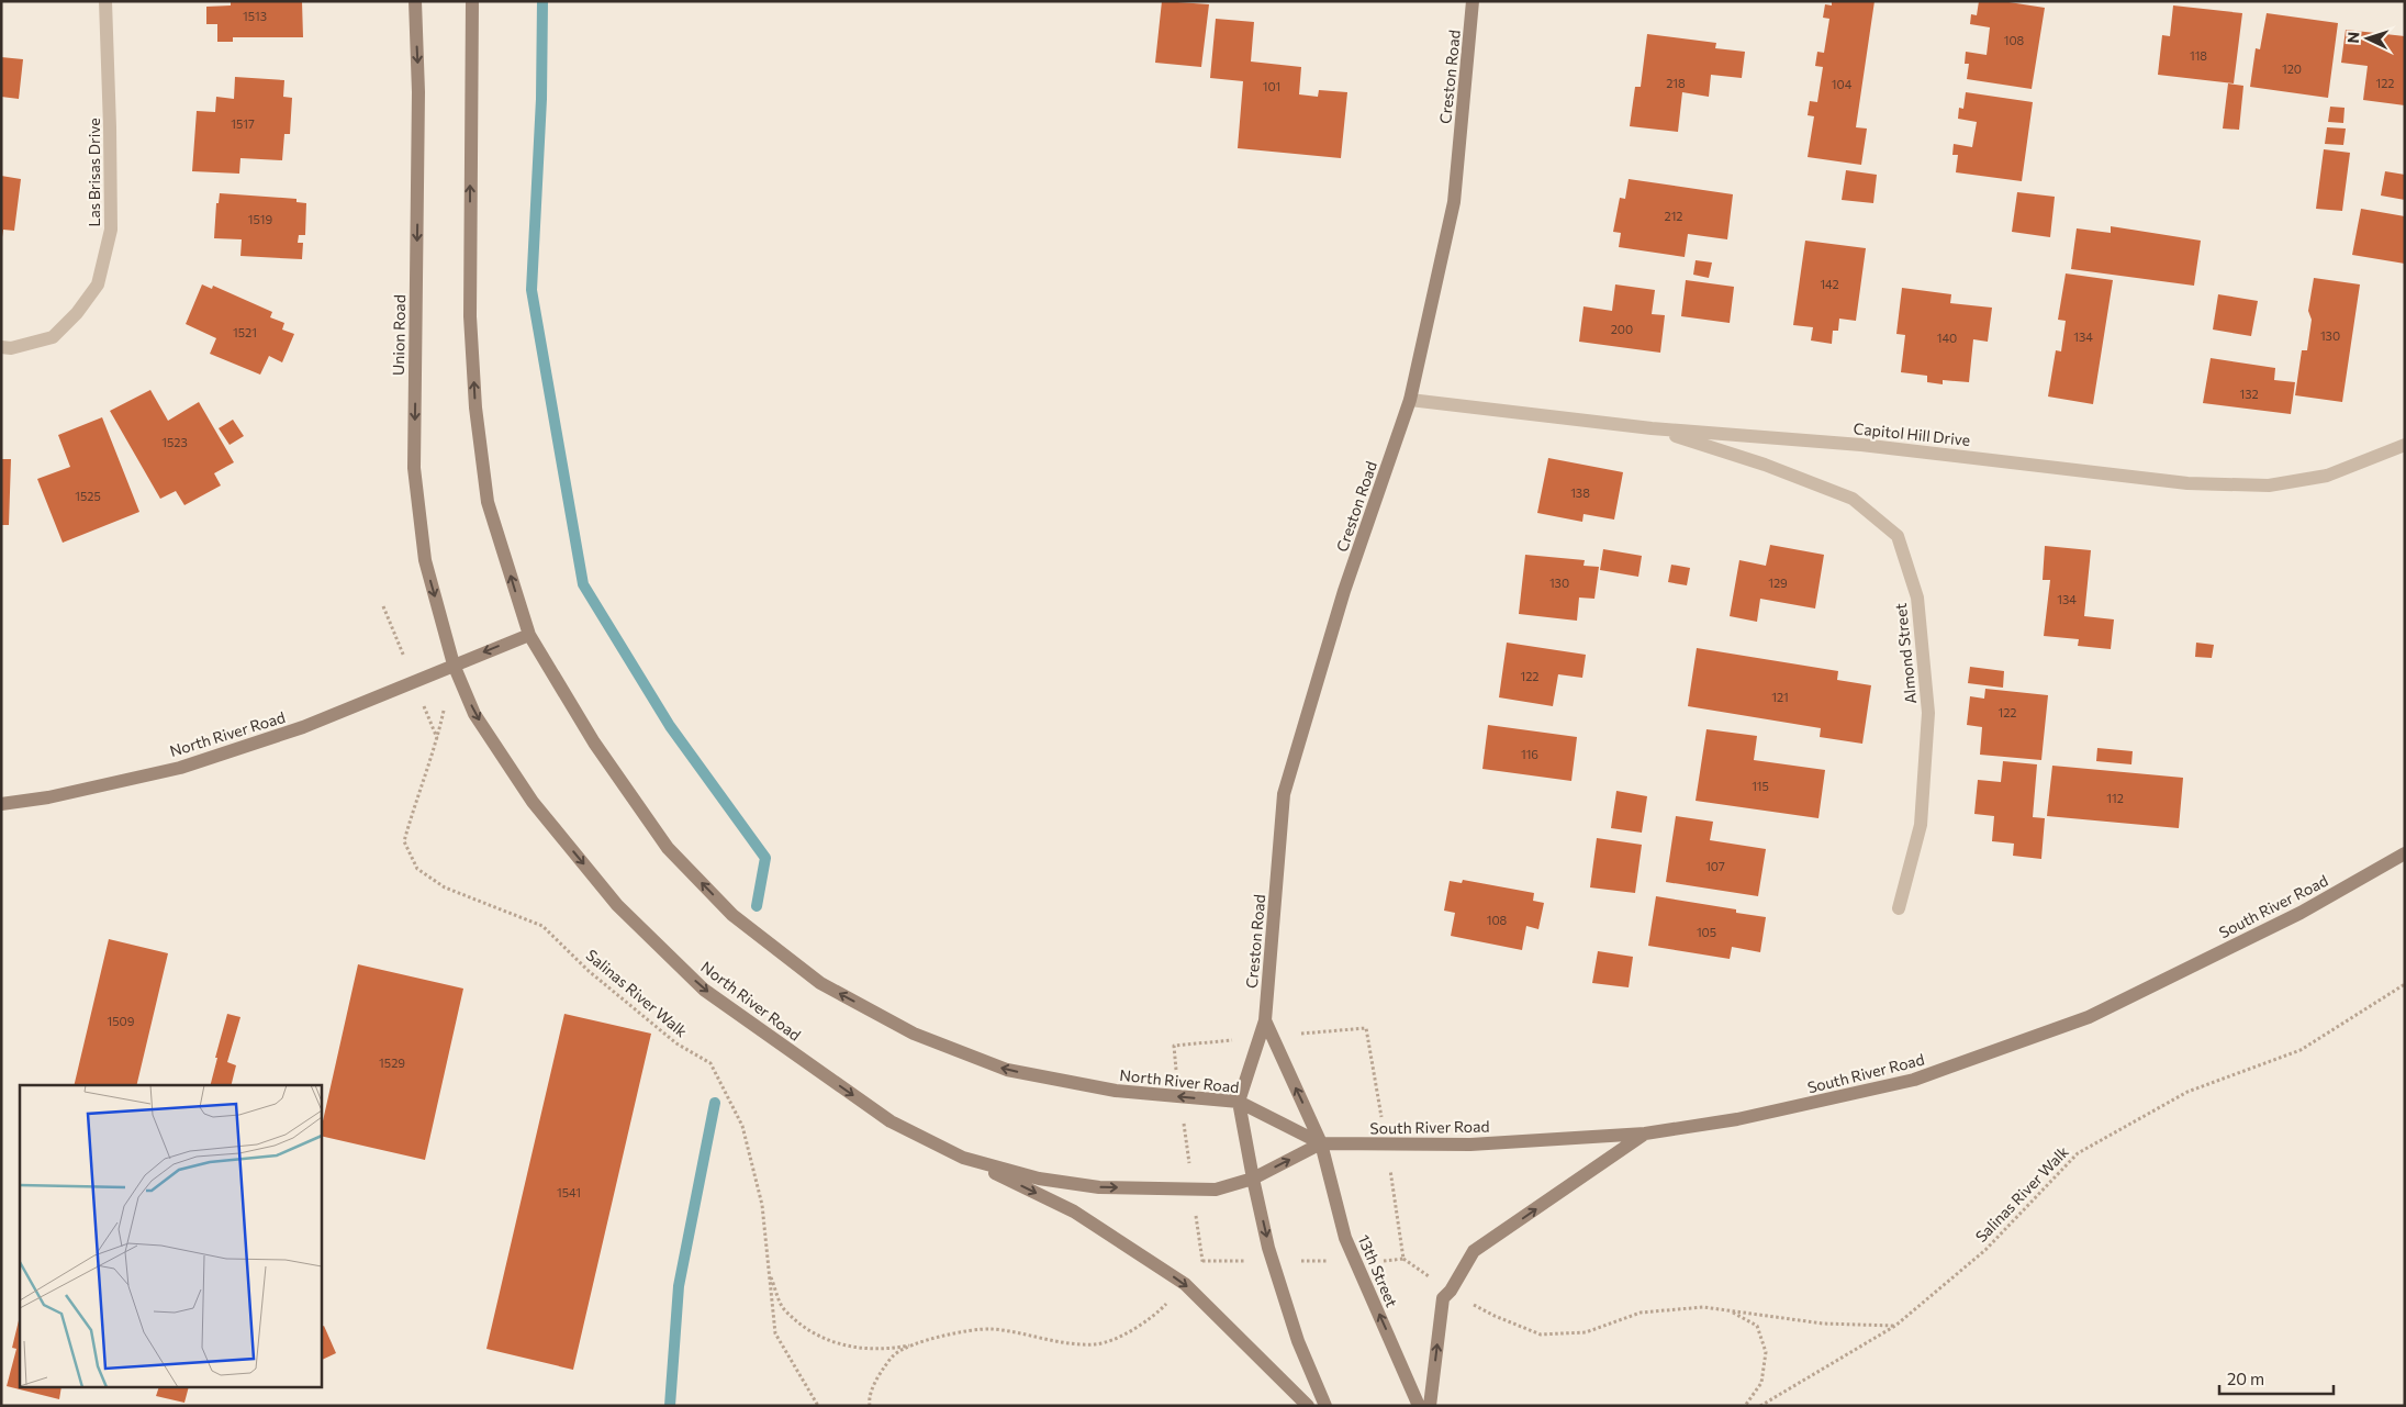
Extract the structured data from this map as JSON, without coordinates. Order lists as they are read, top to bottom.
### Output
{
  "streets": {
    "main road": [
      "Creston Road",
      "Union Road",
      "North River Road",
      "South River Road",
      "13th Street"
    ],
    "street": ["Las Brisas Drive", "Capitol Hill Drive", "Almond Street"],
    "path": ["Salinas River Walk"]
  },
  "crossings": [
    ["Creston Road", "Capitol Hill Drive"],
    ["Creston Road", "North River Road"],
    ["Creston Road", "South River Road"],
    ["Creston Road", "13th Street"],
    ["Union Road", "North River Road"],
    ["Union Road", "Salinas River Walk"],
    ["Capitol Hill Drive", "Almond Street"],
    ["North River Road", "South River Road"],
    ["North River Road", "Salinas River Walk"],
    ["North River Road", "13th Street"],
    ["South River Road", "13th Street"]
  ],
  "one_way": ["13th Street"],
  "house_numbers": [
    "1513",
    "108",
    "118",
    "120",
    "218",
    "122",
    "104",
    "101",
    "1517",
    "212",
    "1519",
    "142",
    "200",
    "1521",
    "130",
    "134",
    "140",
    "132",
    "1523",
    "138",
    "1525",
    "130",
    "129",
    "134",
    "122",
    "121",
    "122",
    "116",
    "115",
    "112",
    "107",
    "108",
    "105",
    "1509",
    "1529",
    "1541"
  ],
  "scale_bar": "20 m",
  "north": "left"
}
